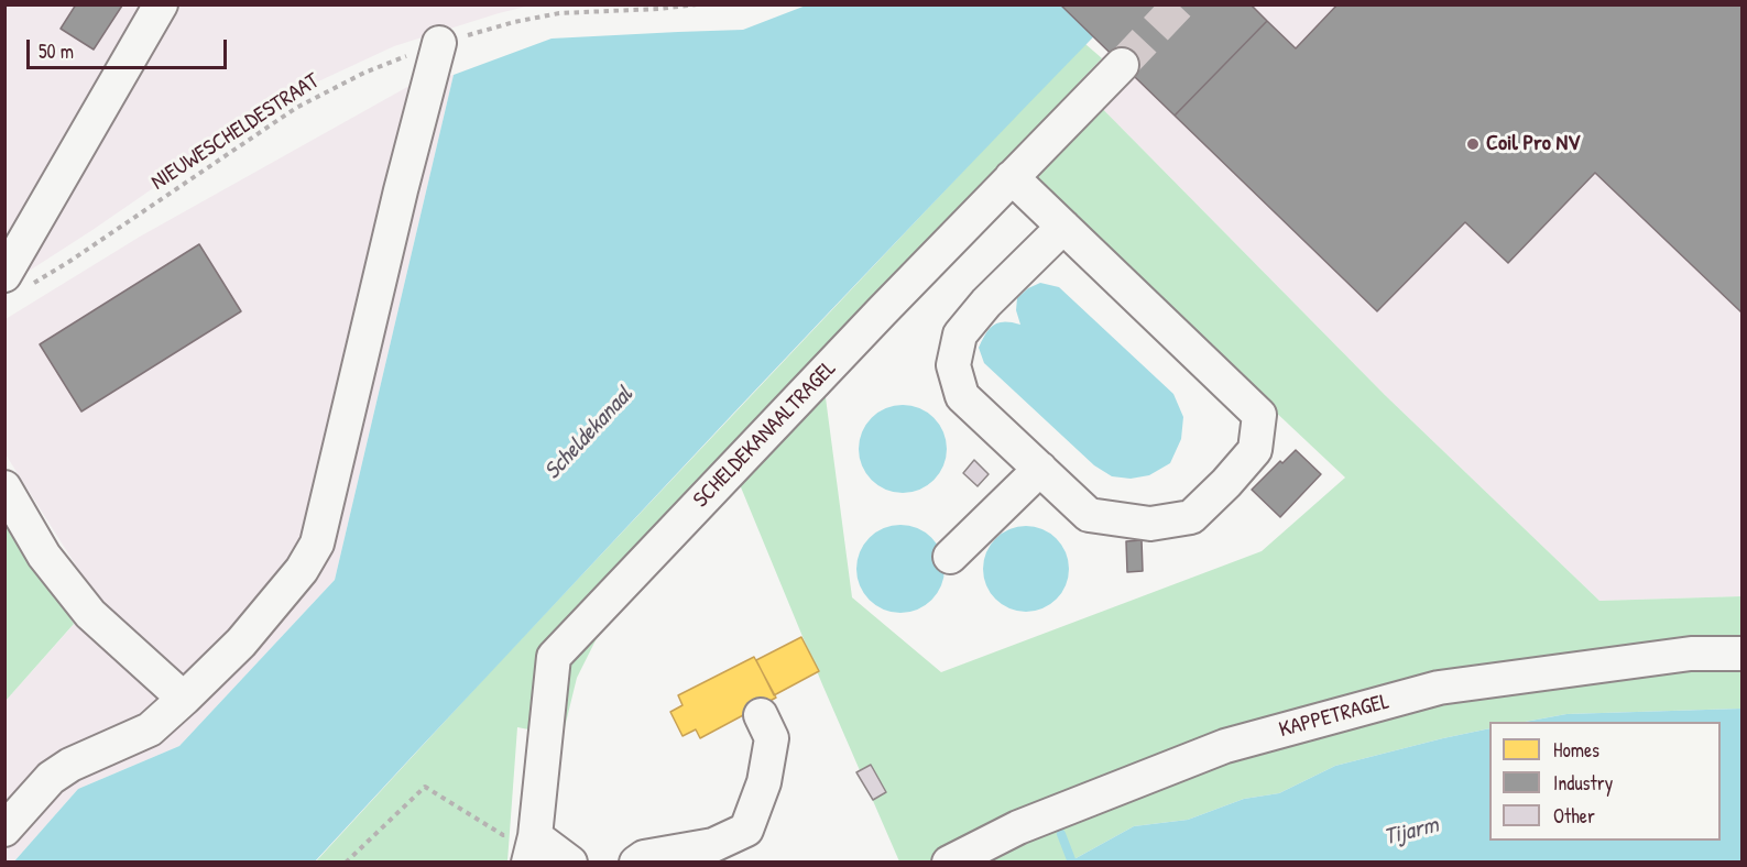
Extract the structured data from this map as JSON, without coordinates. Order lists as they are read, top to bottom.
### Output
{
  "streets": {
    "street": ["SCHELDEKANAALTRAGEL", "KAPPETRAGEL"],
    "path": ["NIEUWESCHELDESTRAAT"]
  },
  "water": ["Scheldekanaal", "Tijarm"],
  "places": ["Coil Pro NV"],
  "legend": ["Homes", "Industry", "Other"],
  "scale_bar": "50 m"
}
